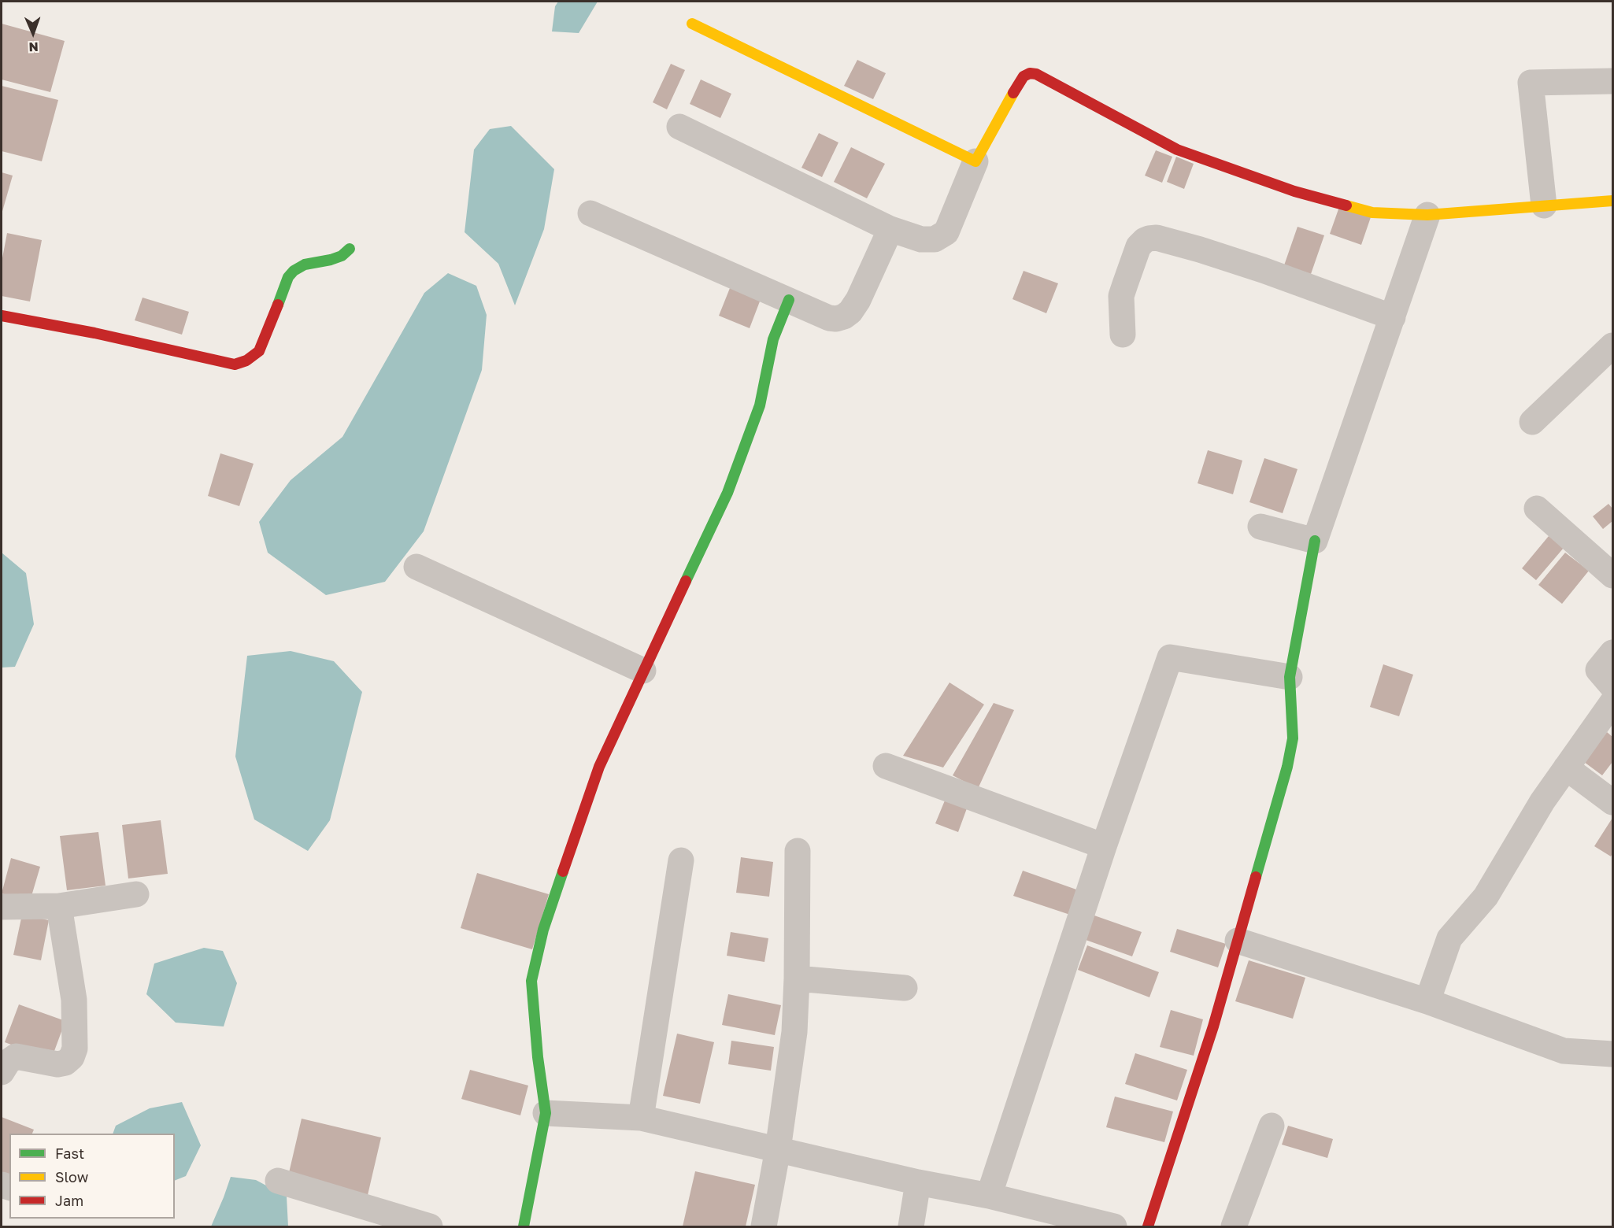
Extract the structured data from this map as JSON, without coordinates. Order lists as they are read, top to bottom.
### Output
{
  "legend": ["Fast", "Slow", "Jam"],
  "north": "bottom"
}
